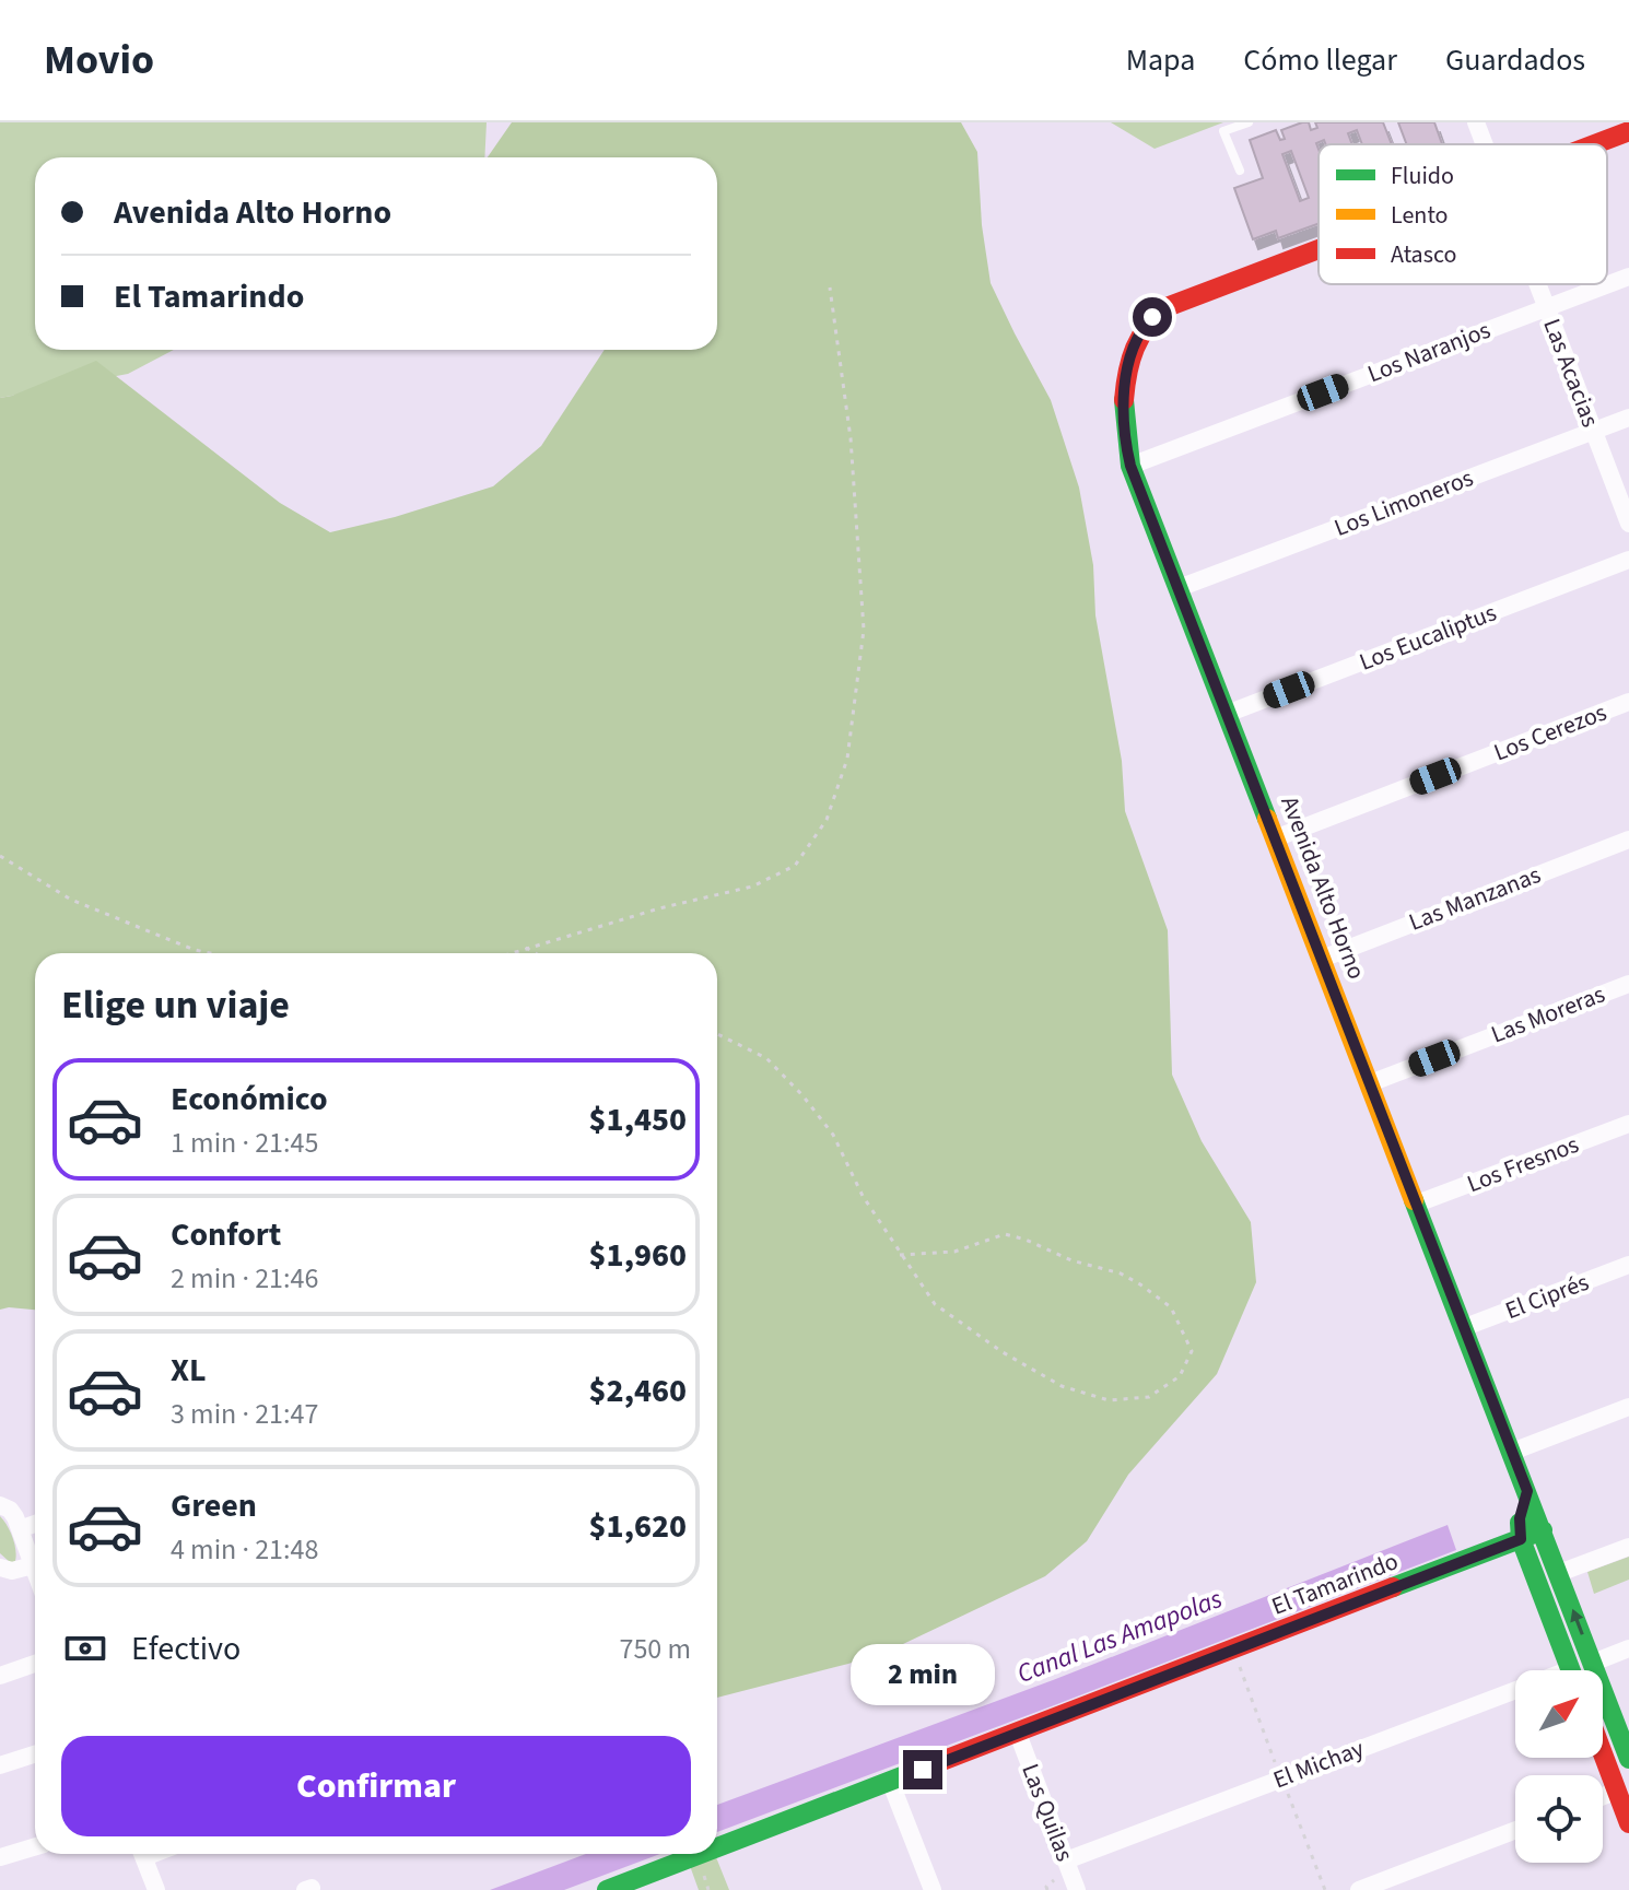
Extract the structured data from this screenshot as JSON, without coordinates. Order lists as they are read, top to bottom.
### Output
{
  "streets": {
    "street": [
      "Los Naranjos",
      "Las Acacias",
      "Los Limoneros",
      "Los Eucaliptus",
      "Los Cerezos",
      "Avenida Alto Horno",
      "Las Manzanas",
      "Las Moreras",
      "Los Fresnos",
      "El Ciprés",
      "El Tamarindo",
      "El Michay",
      "Las Quilas"
    ]
  },
  "crossings": [
    ["Los Naranjos", "Las Acacias"],
    ["Los Naranjos", "Avenida Alto Horno"],
    ["Las Acacias", "Los Limoneros"],
    ["Los Limoneros", "Avenida Alto Horno"],
    ["Los Eucaliptus", "Avenida Alto Horno"],
    ["Los Cerezos", "Avenida Alto Horno"],
    ["Avenida Alto Horno", "Las Manzanas"],
    ["Avenida Alto Horno", "Las Moreras"],
    ["Avenida Alto Horno", "Los Fresnos"],
    ["Avenida Alto Horno", "El Ciprés"],
    ["Avenida Alto Horno", "El Tamarindo"],
    ["El Tamarindo", "Las Quilas"],
    ["El Michay", "Las Quilas"]
  ],
  "water": ["Canal Las Amapolas"],
  "legend": ["Fluido", "Lento", "Atasco"],
  "north": "top right",
  "page": {
    "header": "Movio",
    "nav": ["Mapa", "Cómo llegar", "Guardados"],
    "banner": ["Avenida Alto Horno", "El Tamarindo"],
    "heading": "Elige un viaje",
    "list": [
      {
        "name": "Económico",
        "note": "1 min · 21:45",
        "value": "$1,450"
      },
      {
        "name": "Confort",
        "note": "2 min · 21:46",
        "value": "$1,960"
      },
      {
        "name": "XL",
        "note": "3 min · 21:47",
        "value": "$2,460"
      },
      {
        "name": "Green",
        "note": "4 min · 21:48",
        "value": "$1,620"
      }
    ],
    "pay": ["Efectivo", "750 m"],
    "bubble": "2 min",
    "buttons": "Confirmar"
  }
}
